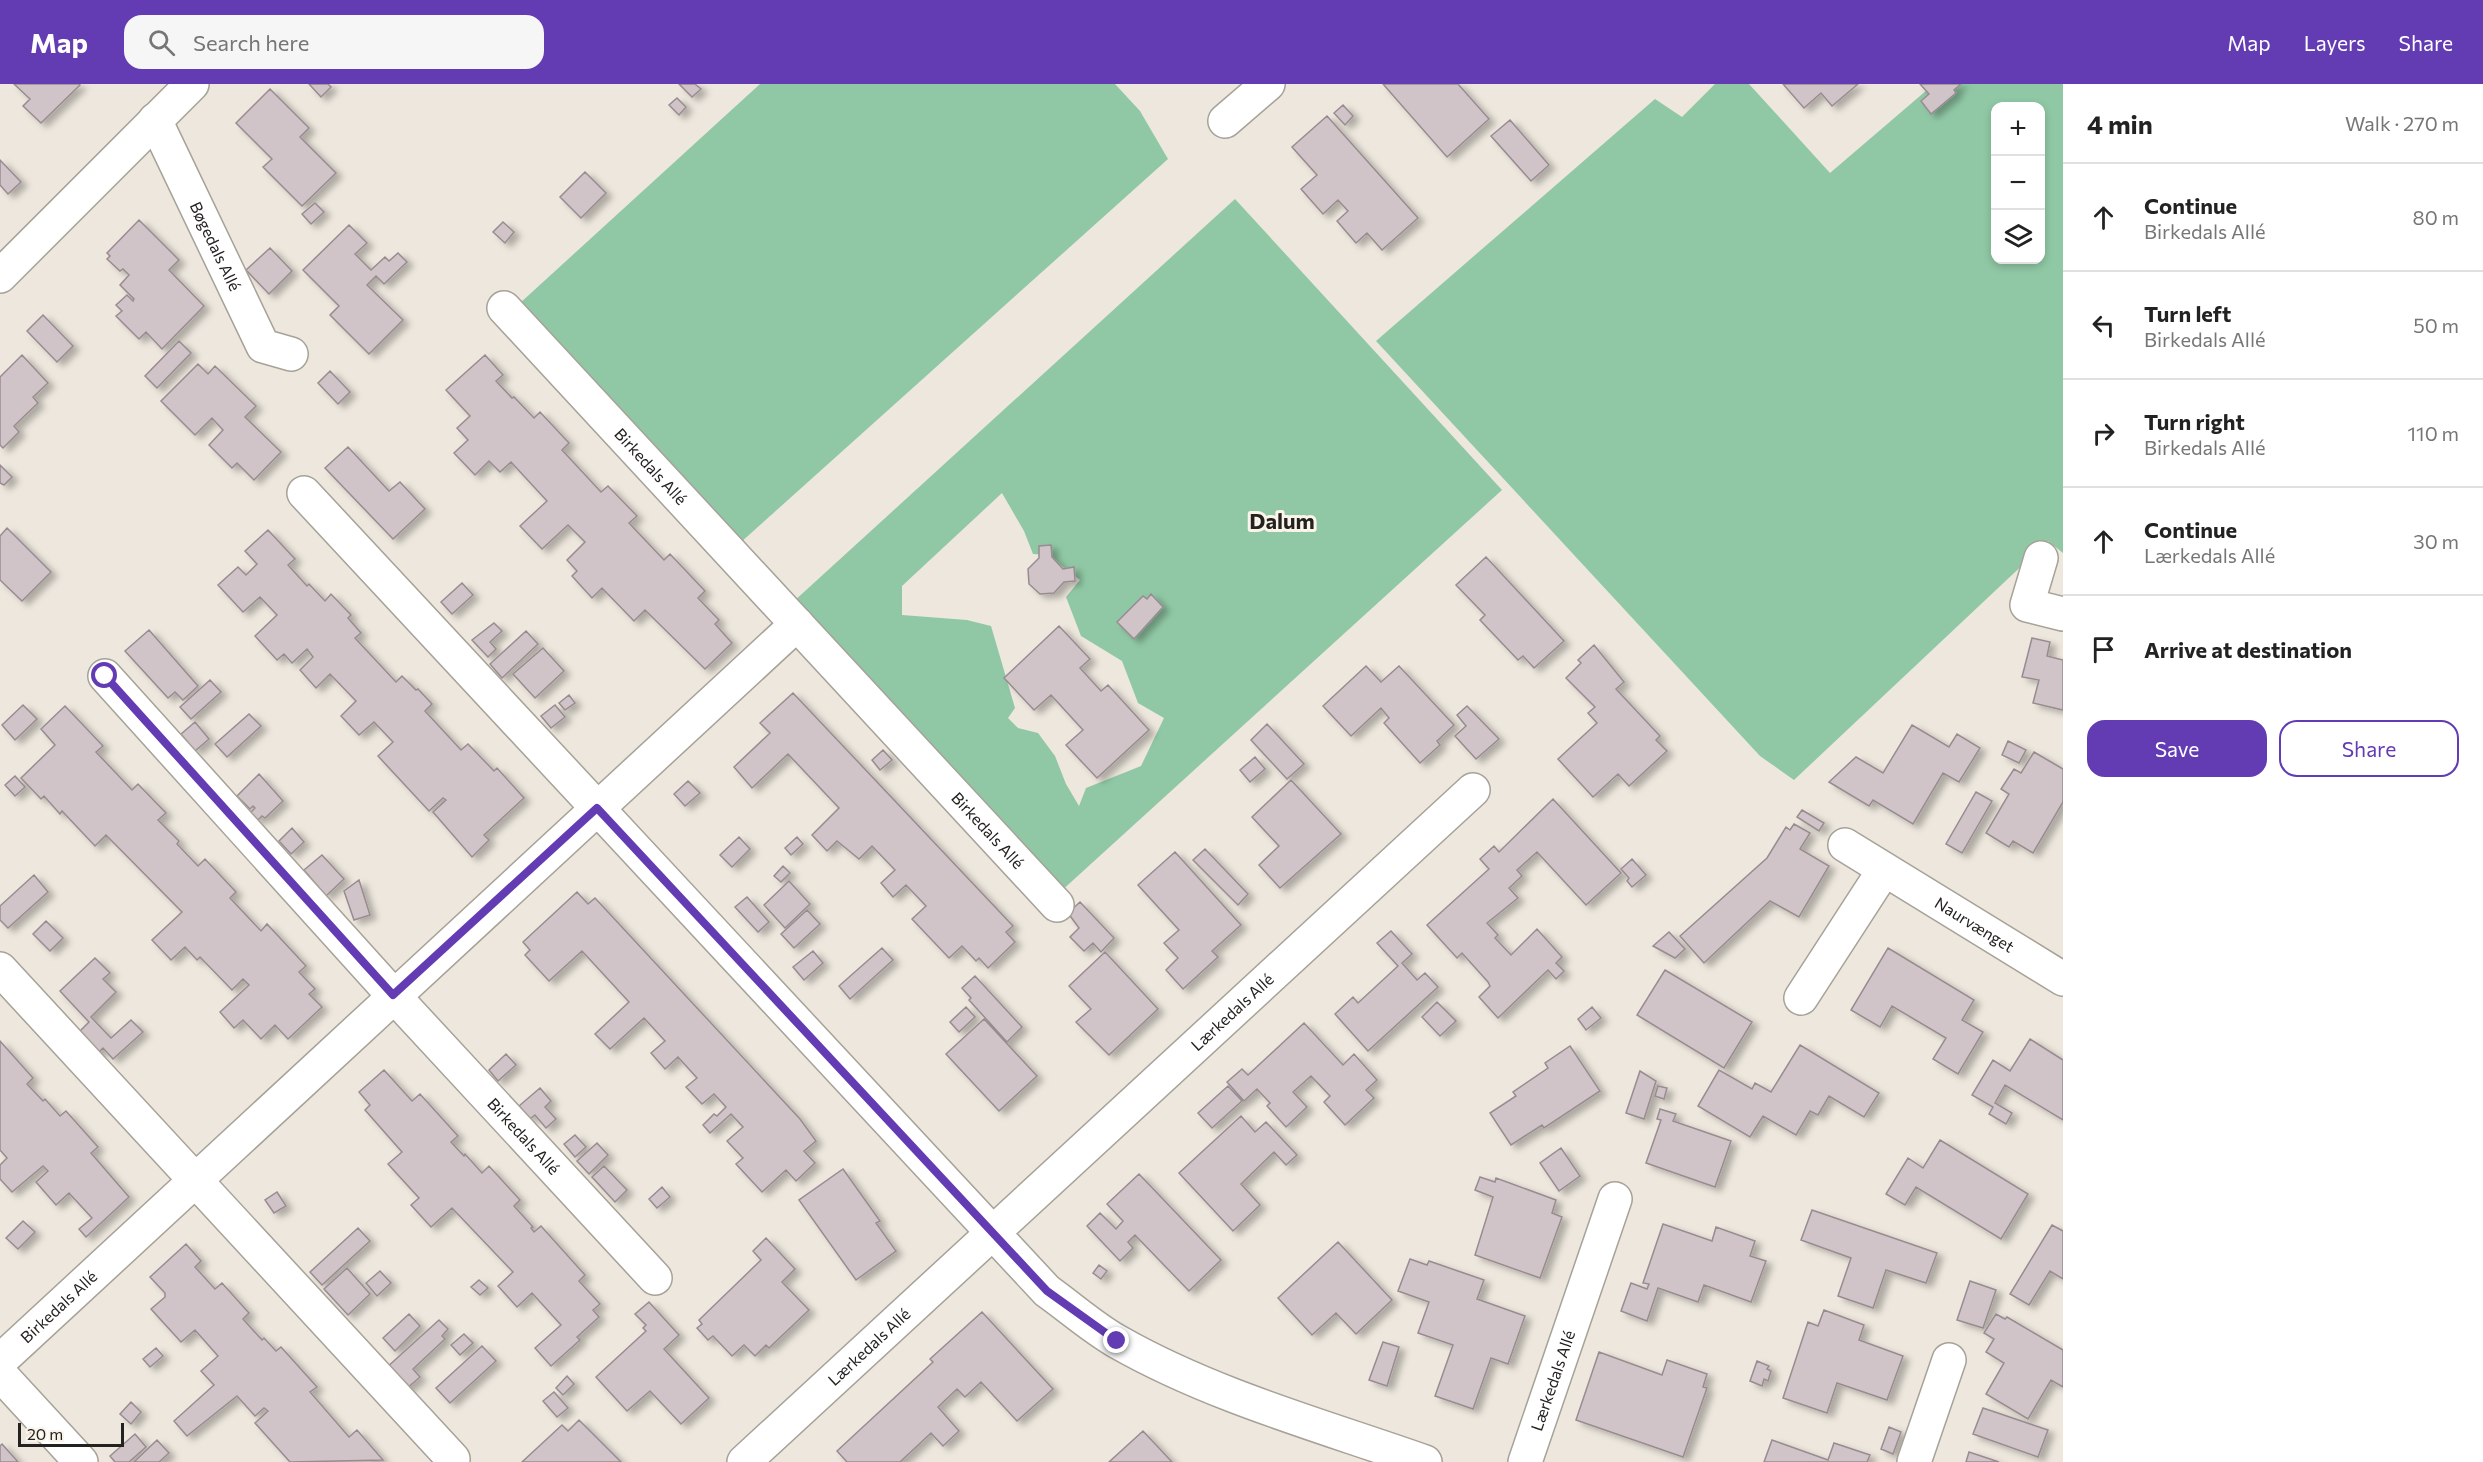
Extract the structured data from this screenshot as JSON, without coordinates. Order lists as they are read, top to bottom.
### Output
{
  "streets": {
    "street": [
      "Bøgedals Allé",
      "Birkedals Allé",
      "Naurvænget",
      "Lærkedals Allé"
    ]
  },
  "districts": ["Dalum"],
  "scale_bar": "20 m",
  "page": {
    "header": "Map",
    "search": "Search here",
    "nav": ["Map", "Layers", "Share"],
    "heading": ["4 min", "Walk · 270 m"],
    "map_buttons": ["+", "−"],
    "list": [
      ["Continue", "Birkedals Allé", "80 m"],
      ["Turn left", "Birkedals Allé", "50 m"],
      ["Turn right", "Birkedals Allé", "110 m"],
      ["Continue", "Lærkedals Allé", "30 m"],
      "Arrive at destination"
    ],
    "buttons": ["Save", "Share"],
    "scale": "20 m"
  }
}
